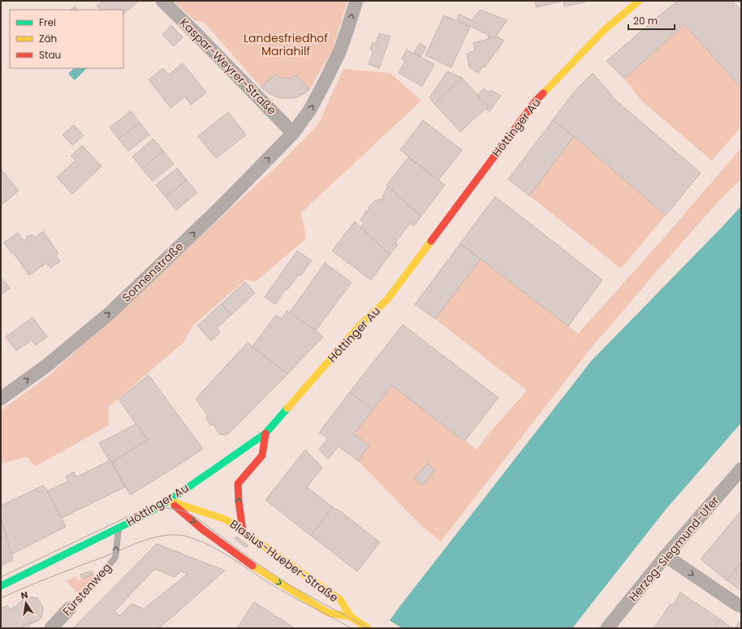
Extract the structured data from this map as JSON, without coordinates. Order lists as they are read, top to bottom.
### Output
{
  "streets": {
    "street": [
      "Kaspar-Weyrer-Straße",
      "Höttinger Au",
      "Sonnenstraße",
      "Herzog-Siegmund-Ufer",
      "Blasius-Hueber-Straße",
      "Fürstenweg"
    ]
  },
  "crossings": [
    ["Kaspar-Weyrer-Straße", "Sonnenstraße"],
    ["Höttinger Au", "Blasius-Hueber-Straße"],
    ["Höttinger Au", "Fürstenweg"]
  ],
  "one_way": ["Sonnenstraße", "Fürstenweg"],
  "parks": ["Landesfriedhof Mariahilf"],
  "legend": ["Frei", "Zäh", "Stau"],
  "scale_bar": "20 m",
  "north": "top"
}
